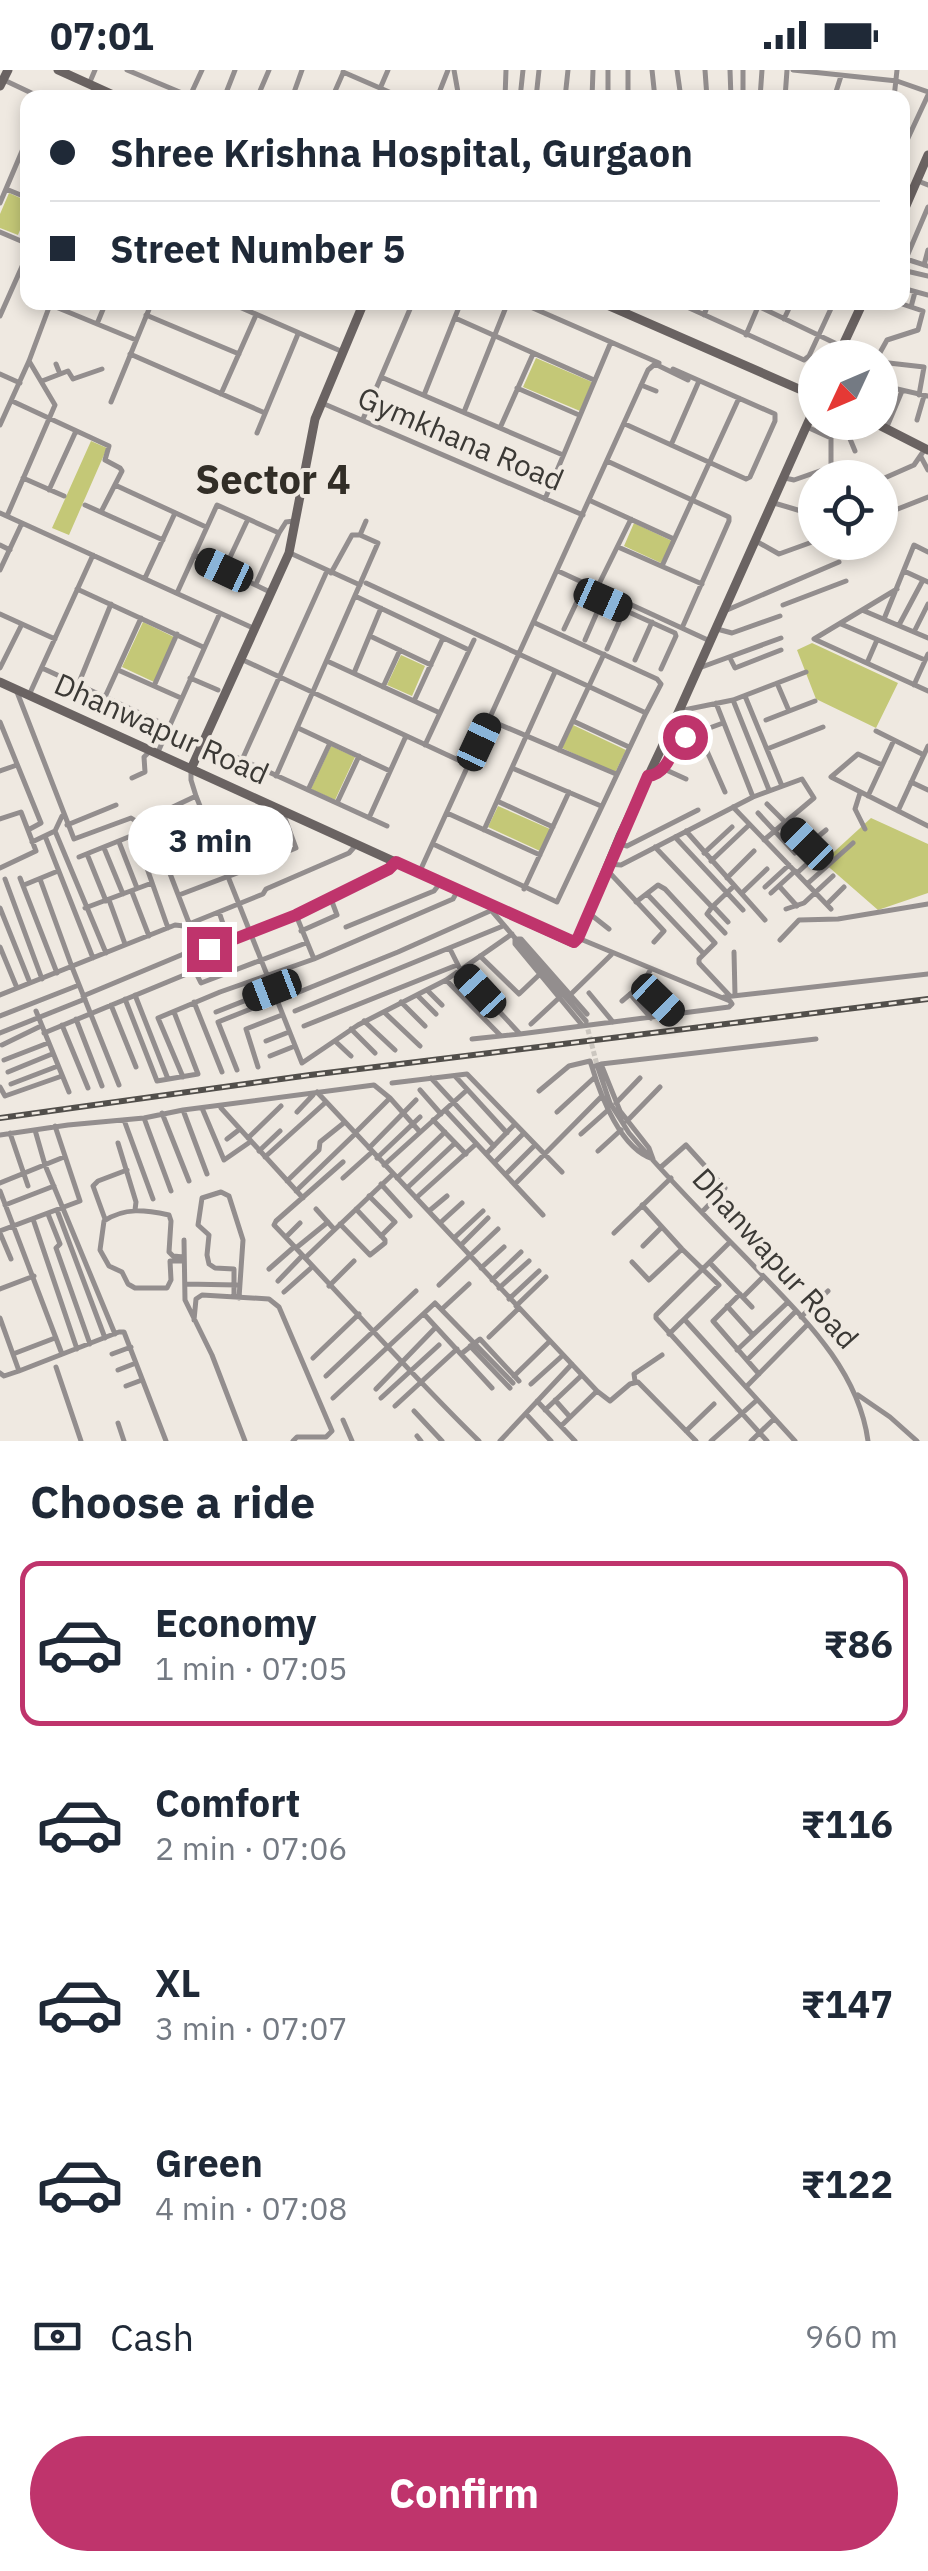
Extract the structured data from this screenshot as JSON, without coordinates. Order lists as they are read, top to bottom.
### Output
{
  "streets": {
    "street": ["Gymkhana Road", "Dhanwapur Road"]
  },
  "districts": ["Sector 4"],
  "north": "bottom left",
  "page": {
    "status": "07:01",
    "banner": ["Shree Krishna Hospital, Gurgaon", "Street Number 5"],
    "bubble": "3 min",
    "heading": "Choose a ride",
    "list": [
      {
        "name": "Economy",
        "note": "1 min · 07:05",
        "value": "₹86"
      },
      {
        "name": "Comfort",
        "note": "2 min · 07:06",
        "value": "₹116"
      },
      {
        "name": "XL",
        "note": "3 min · 07:07",
        "value": "₹147"
      },
      {
        "name": "Green",
        "note": "4 min · 07:08",
        "value": "₹122"
      }
    ],
    "pay": ["Cash", "960 m"],
    "buttons": "Confirm"
  }
}
